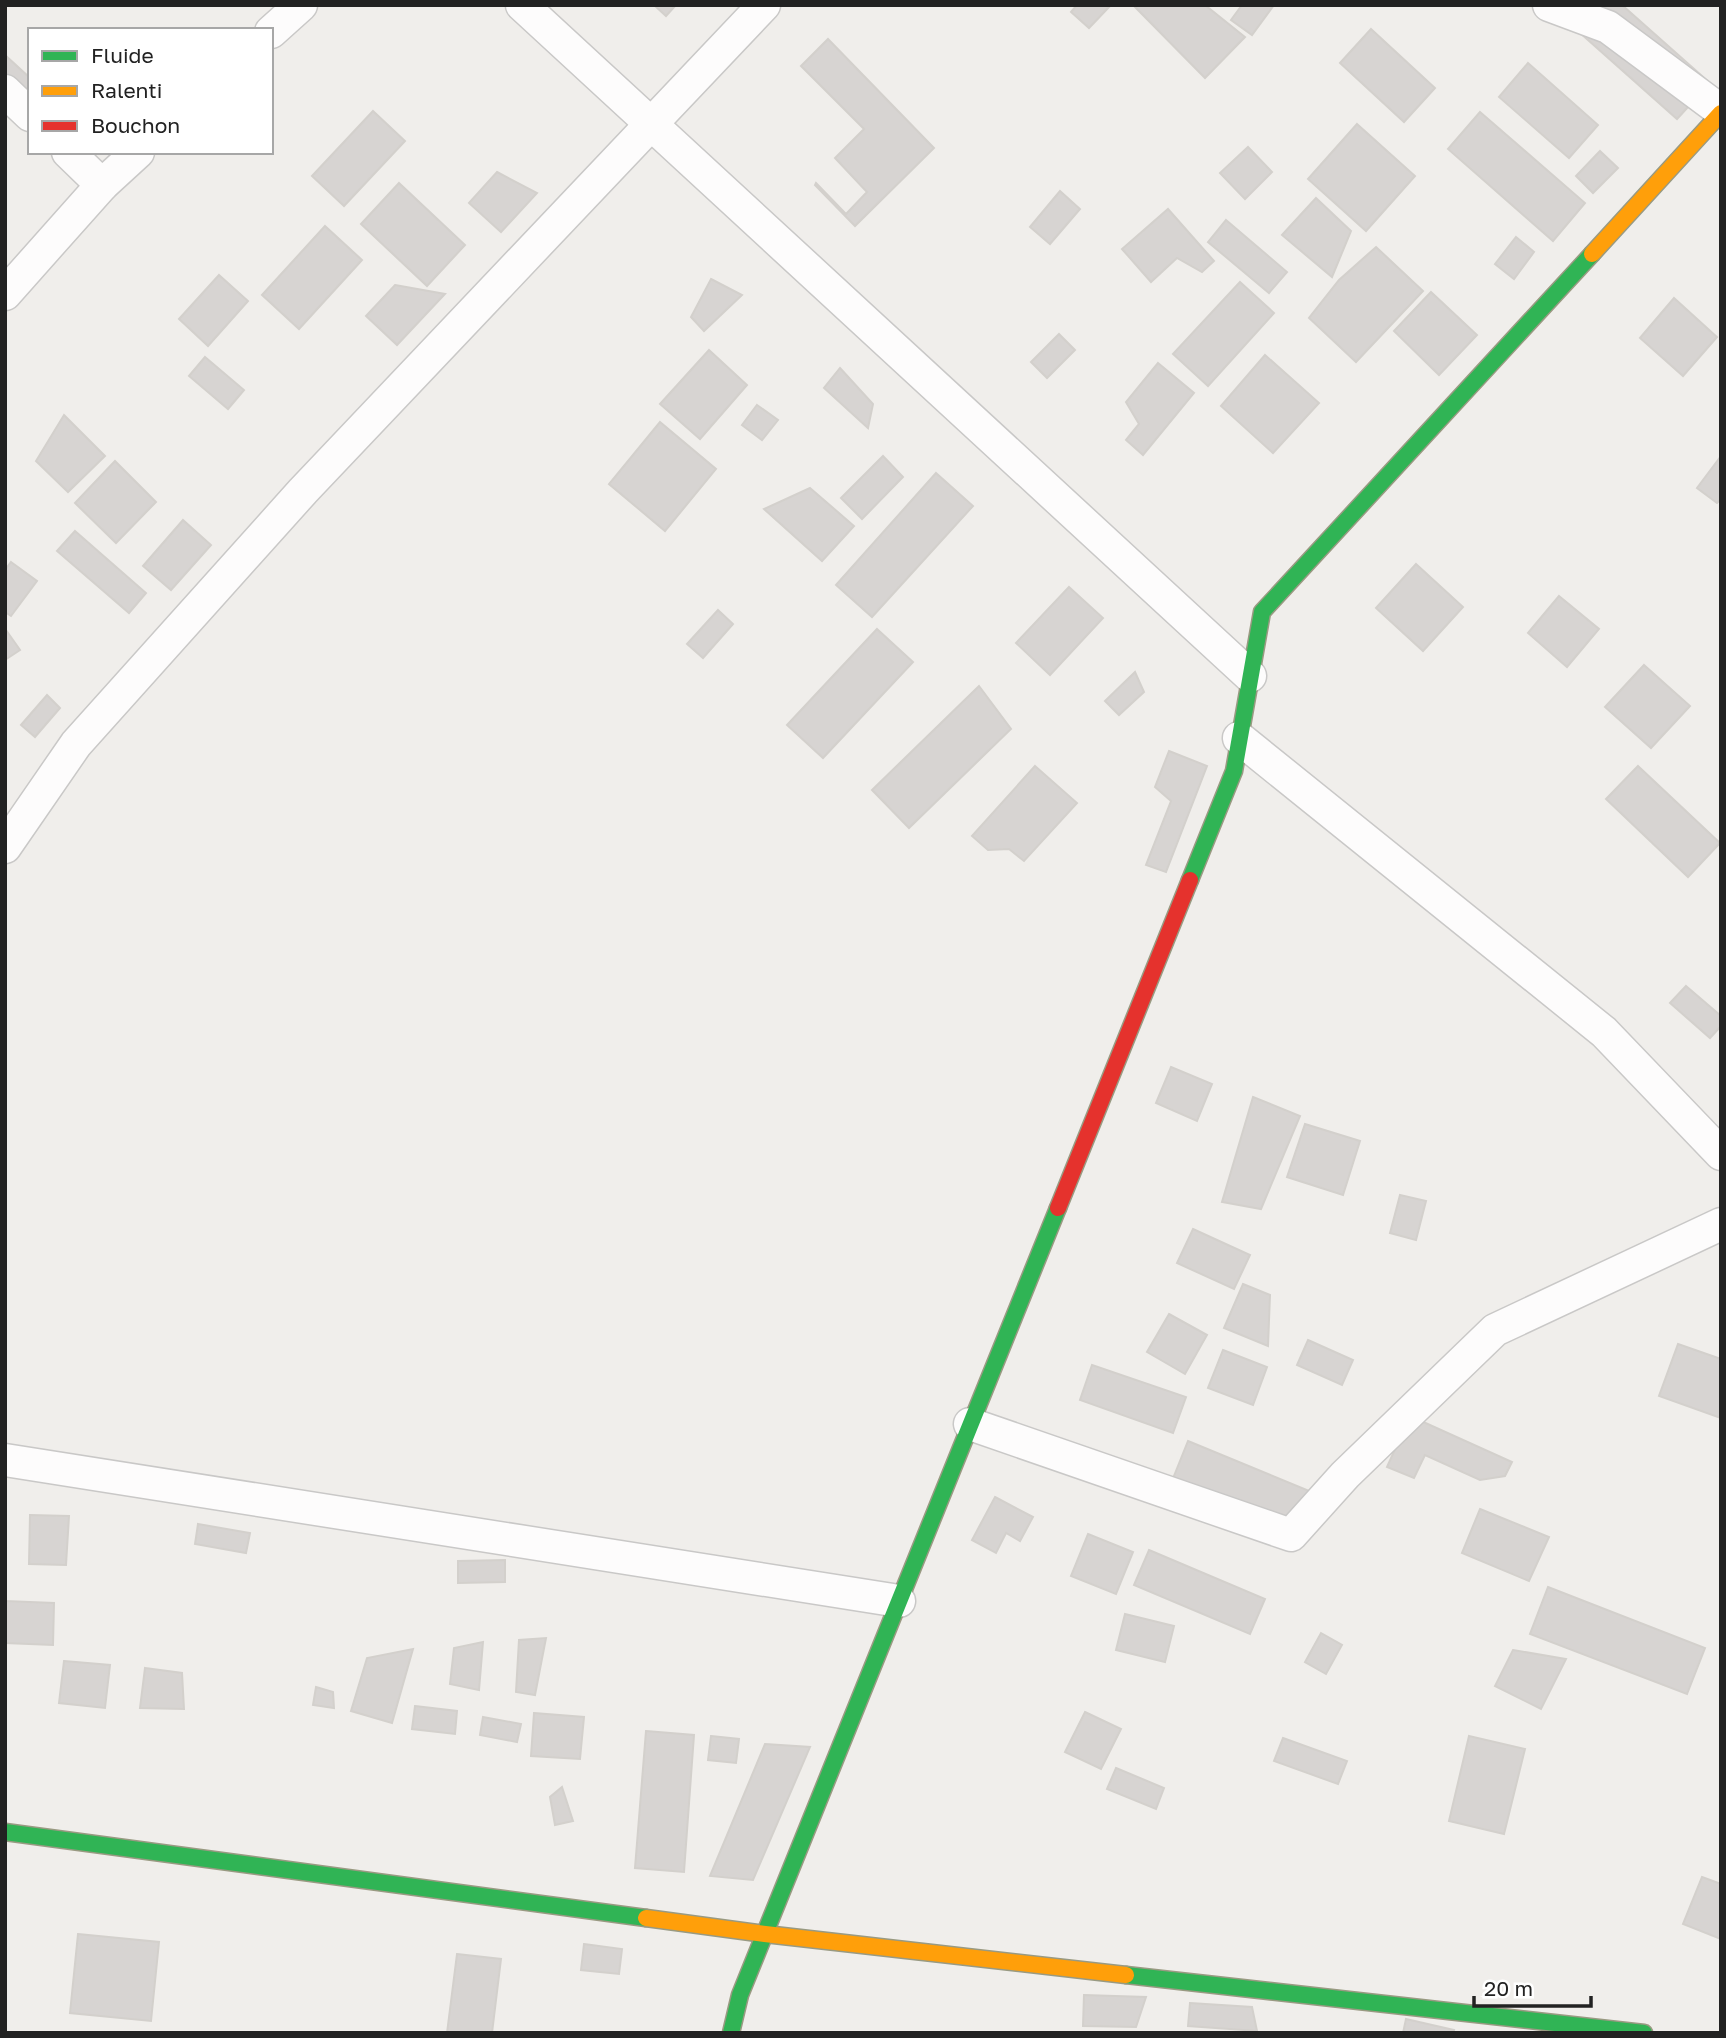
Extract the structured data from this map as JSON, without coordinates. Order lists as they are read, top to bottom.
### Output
{
  "legend": ["Fluide", "Ralenti", "Bouchon"],
  "scale_bar": "20 m"
}
